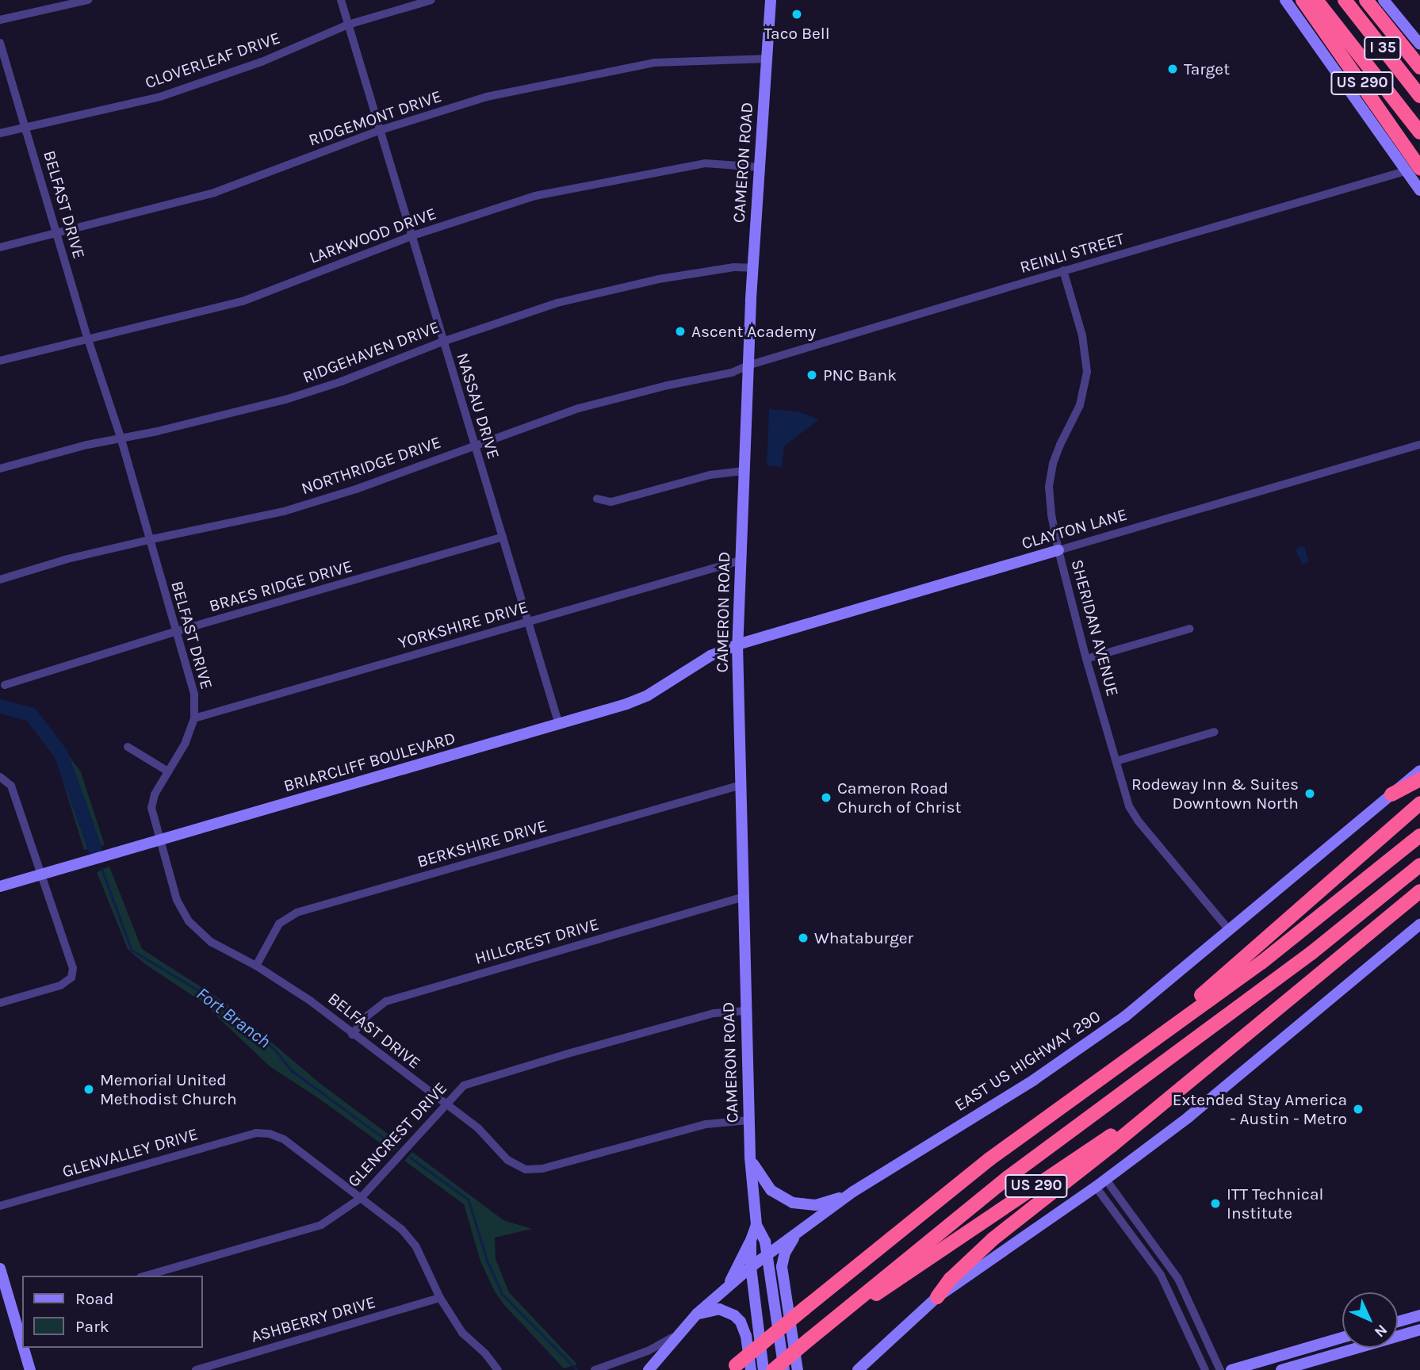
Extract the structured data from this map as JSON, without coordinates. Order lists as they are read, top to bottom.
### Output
{
  "streets": {
    "highway": ["I 35", "US 290"],
    "main road": [
      "CAMERON ROAD",
      "CLAYTON LANE",
      "BRIARCLIFF BOULEVARD",
      "EAST US HIGHWAY 290"
    ],
    "street": [
      "CLOVERLEAF DRIVE",
      "RIDGEMONT DRIVE",
      "BELFAST DRIVE",
      "LARKWOOD DRIVE",
      "REINLI STREET",
      "RIDGEHAVEN DRIVE",
      "NASSAU DRIVE",
      "NORTHRIDGE DRIVE",
      "BRAES RIDGE DRIVE",
      "YORKSHIRE DRIVE",
      "SHERIDAN AVENUE",
      "BERKSHIRE DRIVE",
      "HILLCREST DRIVE",
      "GLENCREST DRIVE",
      "GLENVALLEY DRIVE",
      "ASHBERRY DRIVE"
    ]
  },
  "crossings": [
    ["CLOVERLEAF DRIVE", "BELFAST DRIVE"],
    ["CLOVERLEAF DRIVE", "NASSAU DRIVE"],
    ["RIDGEMONT DRIVE", "CAMERON ROAD"],
    ["RIDGEMONT DRIVE", "BELFAST DRIVE"],
    ["RIDGEMONT DRIVE", "NASSAU DRIVE"],
    ["CAMERON ROAD", "BELFAST DRIVE"],
    ["CAMERON ROAD", "LARKWOOD DRIVE"],
    ["CAMERON ROAD", "REINLI STREET"],
    ["CAMERON ROAD", "RIDGEHAVEN DRIVE"],
    ["CAMERON ROAD", "NORTHRIDGE DRIVE"],
    ["CAMERON ROAD", "CLAYTON LANE"],
    ["CAMERON ROAD", "YORKSHIRE DRIVE"],
    ["CAMERON ROAD", "BRIARCLIFF BOULEVARD"],
    ["CAMERON ROAD", "BERKSHIRE DRIVE"],
    ["CAMERON ROAD", "HILLCREST DRIVE"],
    ["CAMERON ROAD", "EAST US HIGHWAY 290"],
    ["CAMERON ROAD", "GLENCREST DRIVE"],
    ["BELFAST DRIVE", "LARKWOOD DRIVE"],
    ["BELFAST DRIVE", "RIDGEHAVEN DRIVE"],
    ["BELFAST DRIVE", "NORTHRIDGE DRIVE"],
    ["BELFAST DRIVE", "BRAES RIDGE DRIVE"],
    ["BELFAST DRIVE", "YORKSHIRE DRIVE"],
    ["BELFAST DRIVE", "BRIARCLIFF BOULEVARD"],
    ["BELFAST DRIVE", "BERKSHIRE DRIVE"],
    ["BELFAST DRIVE", "HILLCREST DRIVE"],
    ["BELFAST DRIVE", "GLENCREST DRIVE"],
    ["LARKWOOD DRIVE", "NASSAU DRIVE"],
    ["REINLI STREET", "NORTHRIDGE DRIVE"],
    ["REINLI STREET", "SHERIDAN AVENUE"],
    ["RIDGEHAVEN DRIVE", "NASSAU DRIVE"],
    ["NASSAU DRIVE", "NORTHRIDGE DRIVE"],
    ["NASSAU DRIVE", "BRAES RIDGE DRIVE"],
    ["NASSAU DRIVE", "YORKSHIRE DRIVE"],
    ["NASSAU DRIVE", "BRIARCLIFF BOULEVARD"],
    ["CLAYTON LANE", "SHERIDAN AVENUE"],
    ["CLAYTON LANE", "BRIARCLIFF BOULEVARD"],
    ["SHERIDAN AVENUE", "EAST US HIGHWAY 290"],
    ["GLENCREST DRIVE", "GLENVALLEY DRIVE"]
  ],
  "water": ["Fort Branch"],
  "places": [
    "Taco Bell",
    "Target",
    "Ascent Academy",
    "PNC Bank",
    "Rodeway Inn & Suites Downtown North",
    "Cameron Road Church of Christ",
    "Whataburger",
    "Memorial United Methodist Church",
    "Extended Stay America - Austin - Metro",
    "ITT Technical Institute"
  ],
  "legend": ["Road", "Park"],
  "north": "bottom right"
}
